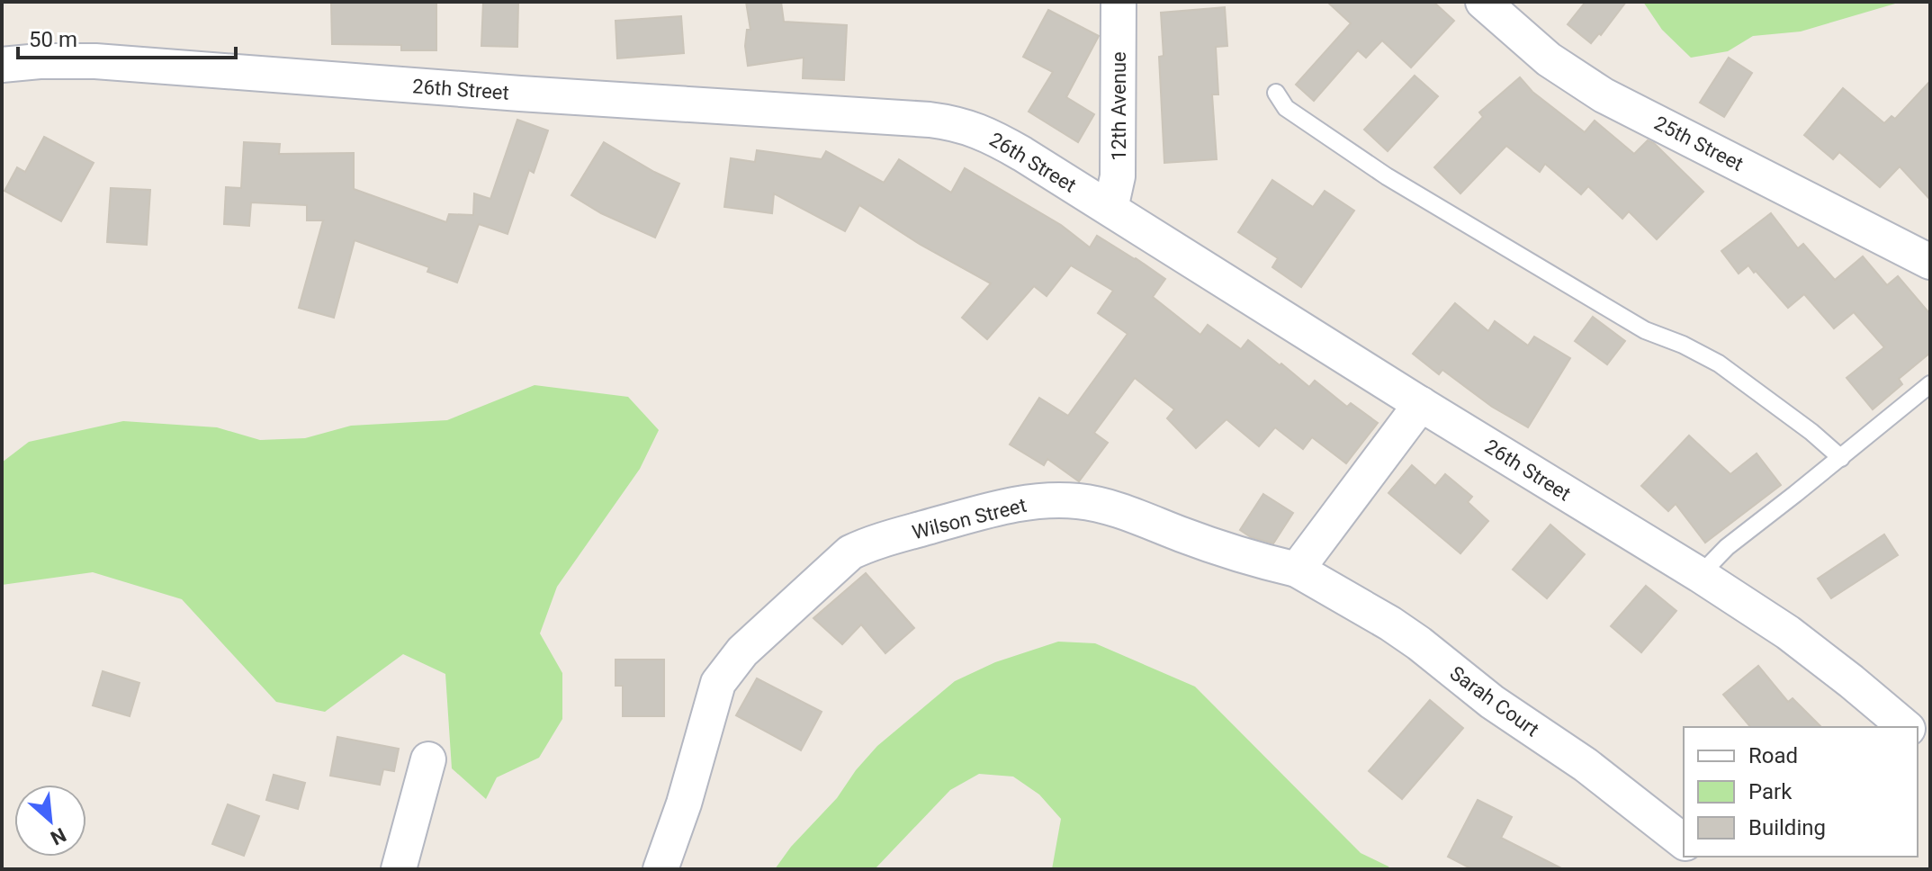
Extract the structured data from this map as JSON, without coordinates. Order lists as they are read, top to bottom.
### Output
{
  "streets": {
    "street": [
      "26th Street",
      "12th Avenue",
      "25th Street",
      "Wilson Street",
      "Sarah Court"
    ]
  },
  "crossings": [
    ["26th Street", "12th Avenue"],
    ["Wilson Street", "Sarah Court"]
  ],
  "legend": ["Road", "Park", "Building"],
  "scale_bar": "50 m",
  "north": "bottom right"
}
